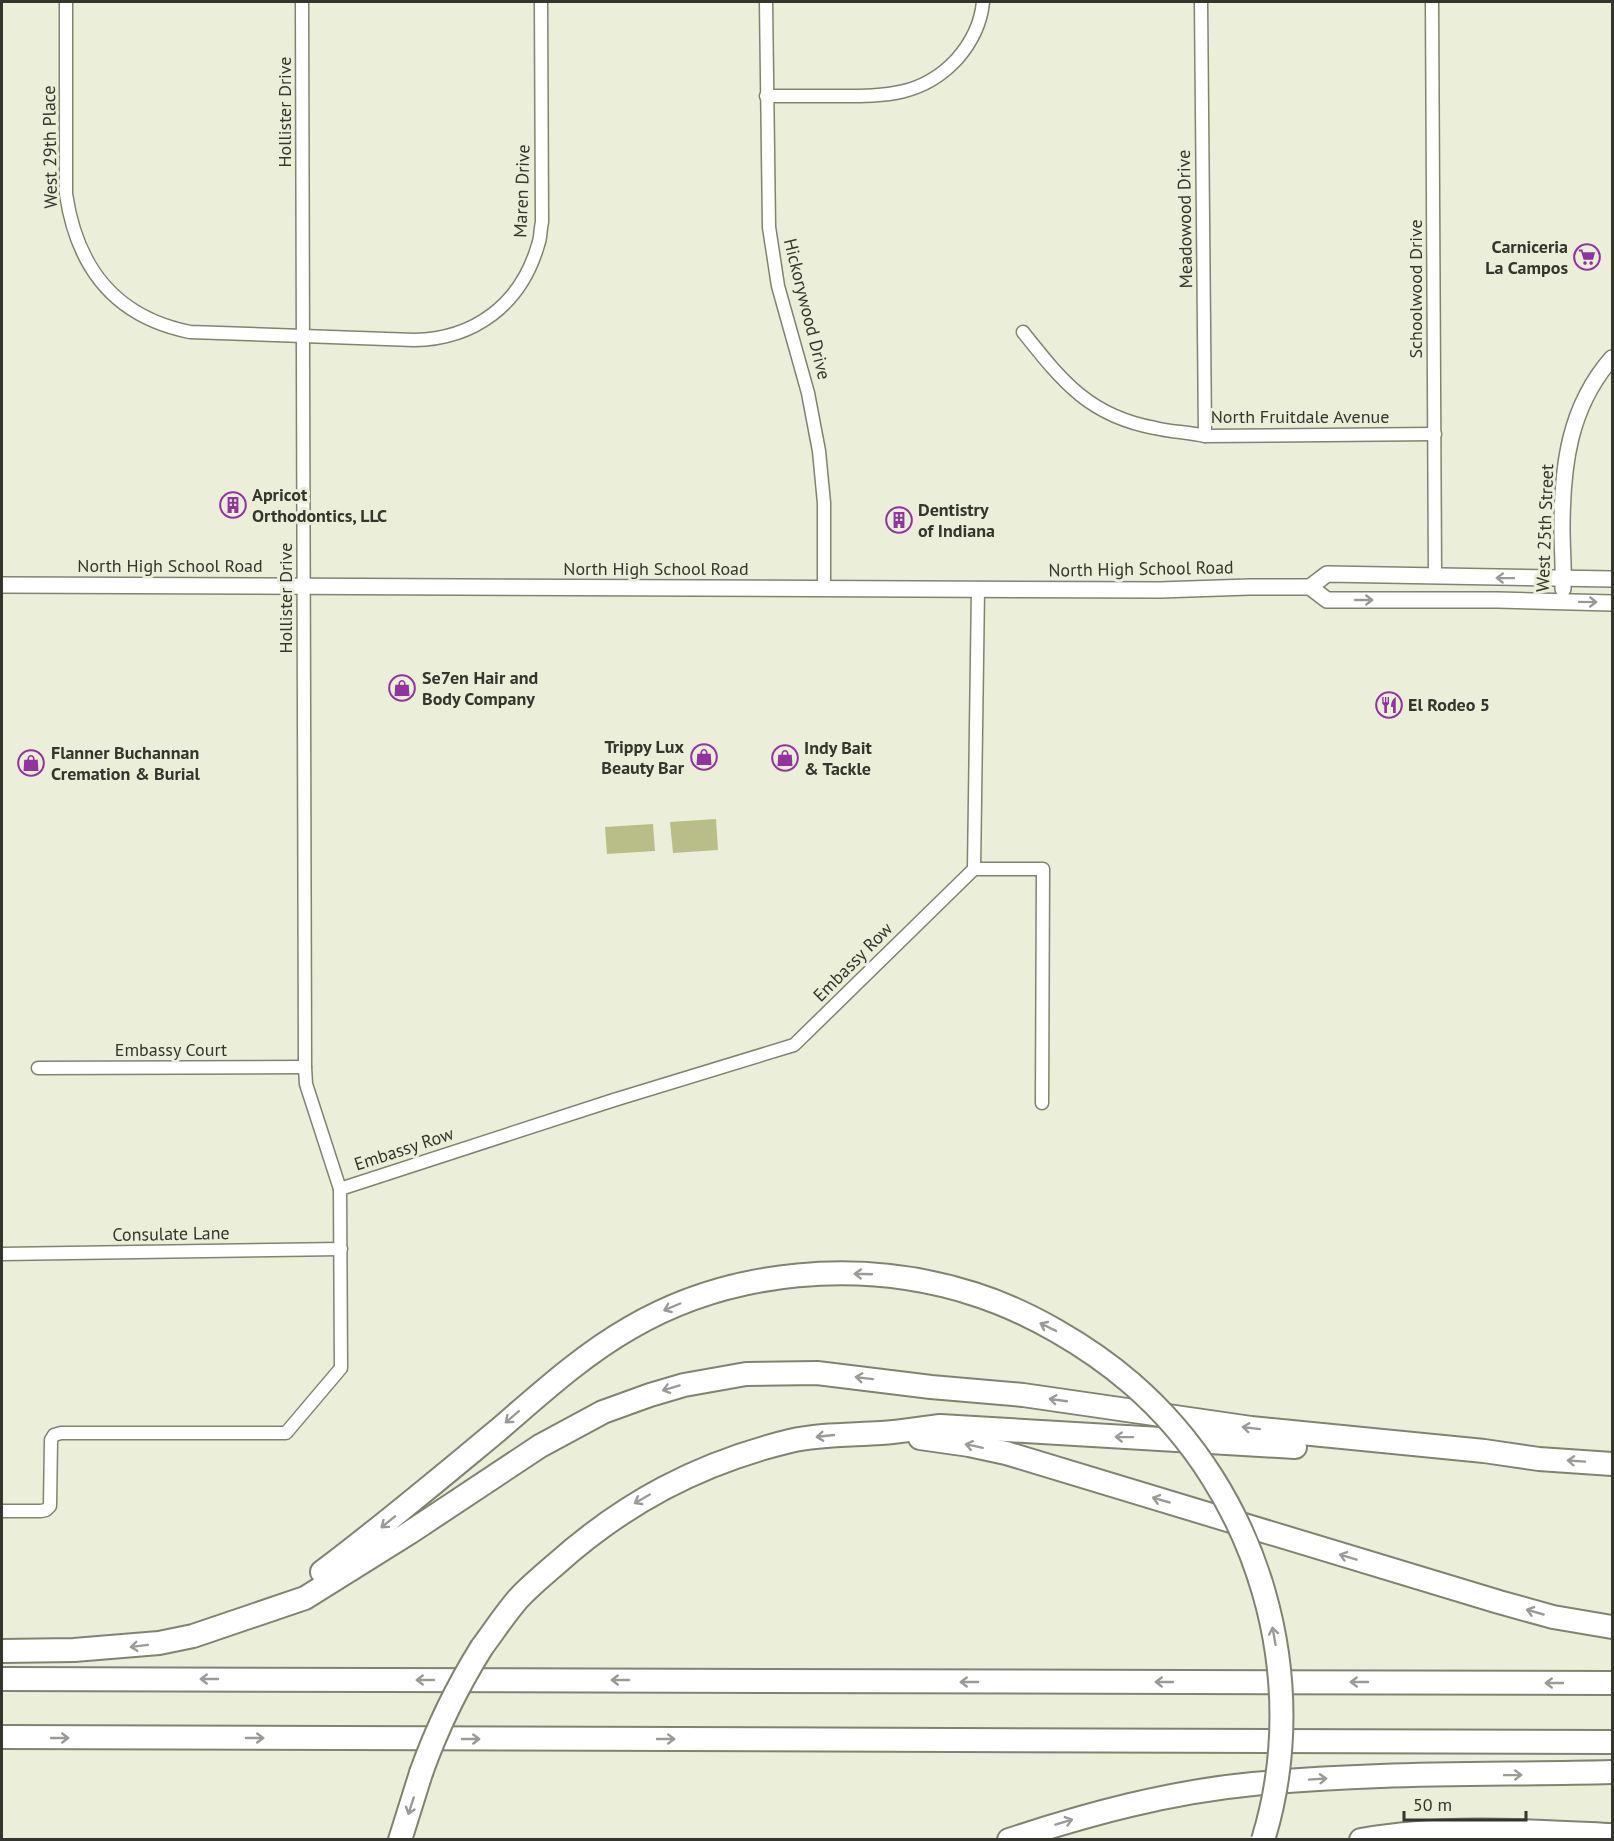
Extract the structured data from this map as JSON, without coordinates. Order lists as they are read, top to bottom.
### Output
{
  "streets": {
    "street": [
      "Hollister Drive",
      "West 29th Place",
      "Maren Drive",
      "Meadowood Drive",
      "Schoolwood Drive",
      "Hickorywood Drive",
      "North Fruitdale Avenue",
      "West 25th Street",
      "North High School Road",
      "Embassy Row",
      "Embassy Court",
      "Consulate Lane"
    ]
  },
  "crossings": [
    ["Hollister Drive", "West 29th Place"],
    ["Hollister Drive", "Maren Drive"],
    ["Hollister Drive", "North High School Road"],
    ["Hollister Drive", "Embassy Row"],
    ["Hollister Drive", "Embassy Court"],
    ["West 29th Place", "Maren Drive"],
    ["Meadowood Drive", "North Fruitdale Avenue"],
    ["Schoolwood Drive", "North Fruitdale Avenue"],
    ["Schoolwood Drive", "North High School Road"],
    ["Hickorywood Drive", "North High School Road"],
    ["West 25th Street", "North High School Road"],
    ["Embassy Row", "Consulate Lane"]
  ],
  "places": {
    "supermarket": ["Carniceria La Campos"],
    "building": ["Apricot Orthodontics, LLC", "Dentistry of Indiana"],
    "shop": [
      "Se7en Hair and Body Company",
      "Trippy Lux Beauty Bar",
      "Indy Bait & Tackle",
      "Flanner Buchannan Cremation & Burial"
    ],
    "restaurant": ["El Rodeo 5"]
  },
  "scale_bar": "50 m"
}
